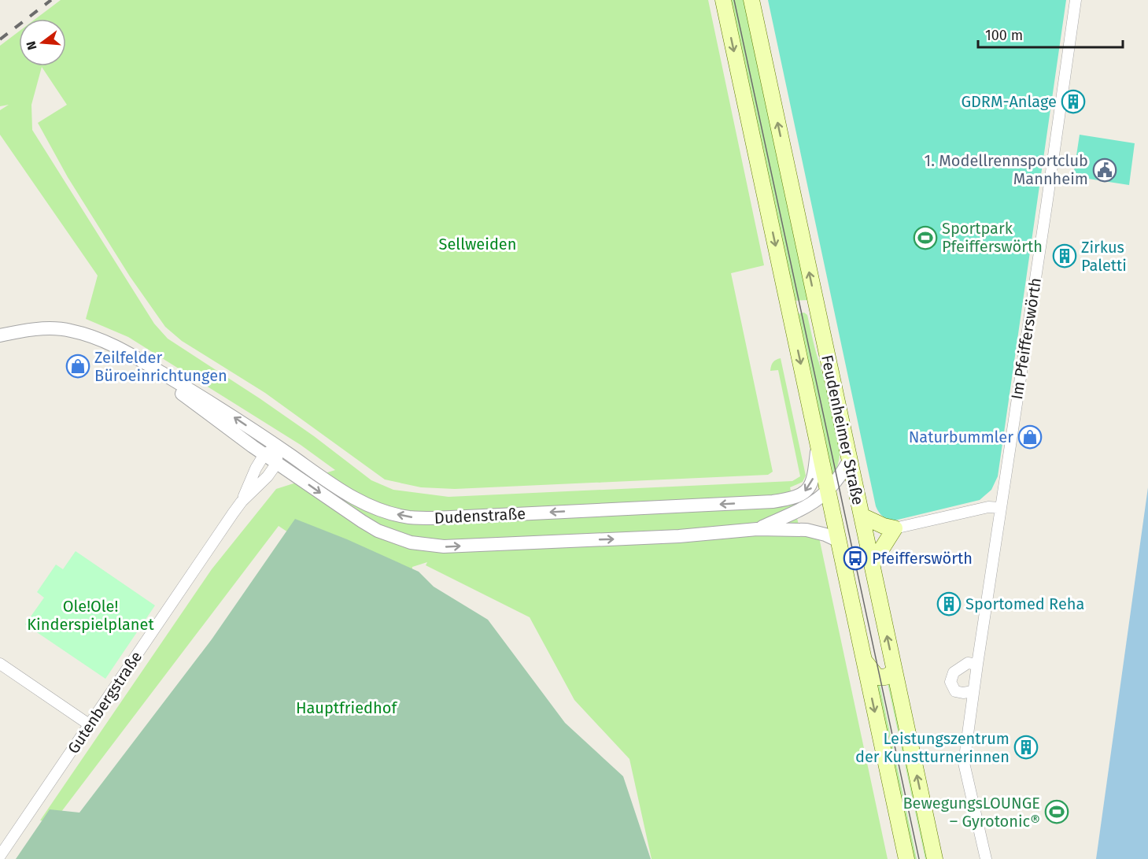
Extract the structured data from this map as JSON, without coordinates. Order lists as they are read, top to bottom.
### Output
{
  "streets": {
    "main road": ["Feudenheimer Straße"],
    "street": ["Im Pfeifferswörth", "Dudenstraße", "Gutenbergstraße"]
  },
  "crossings": [
    ["Feudenheimer Straße", "Dudenstraße"],
    ["Dudenstraße", "Gutenbergstraße"]
  ],
  "parks": ["Sellweiden", "Ole!Ole! Kinderspielplanet", "Hauptfriedhof"],
  "places": {
    "building": [
      "GDRM-Anlage",
      "Zirkus Paletti",
      "Sportomed Reha",
      "Leistungszentrum der Kunstturnerinnen"
    ],
    "public building": ["1. Modellrennsportclub Mannheim"],
    "sports": ["Sportpark Pfeifferswörth", "BewegungsLOUNGE – Gyrotonic®"],
    "shop": ["Zeilfelder Büroeinrichtungen", "Naturbummler"],
    "bus stop": ["Pfeifferswörth"]
  },
  "scale_bar": "100 m",
  "north": "left"
}
